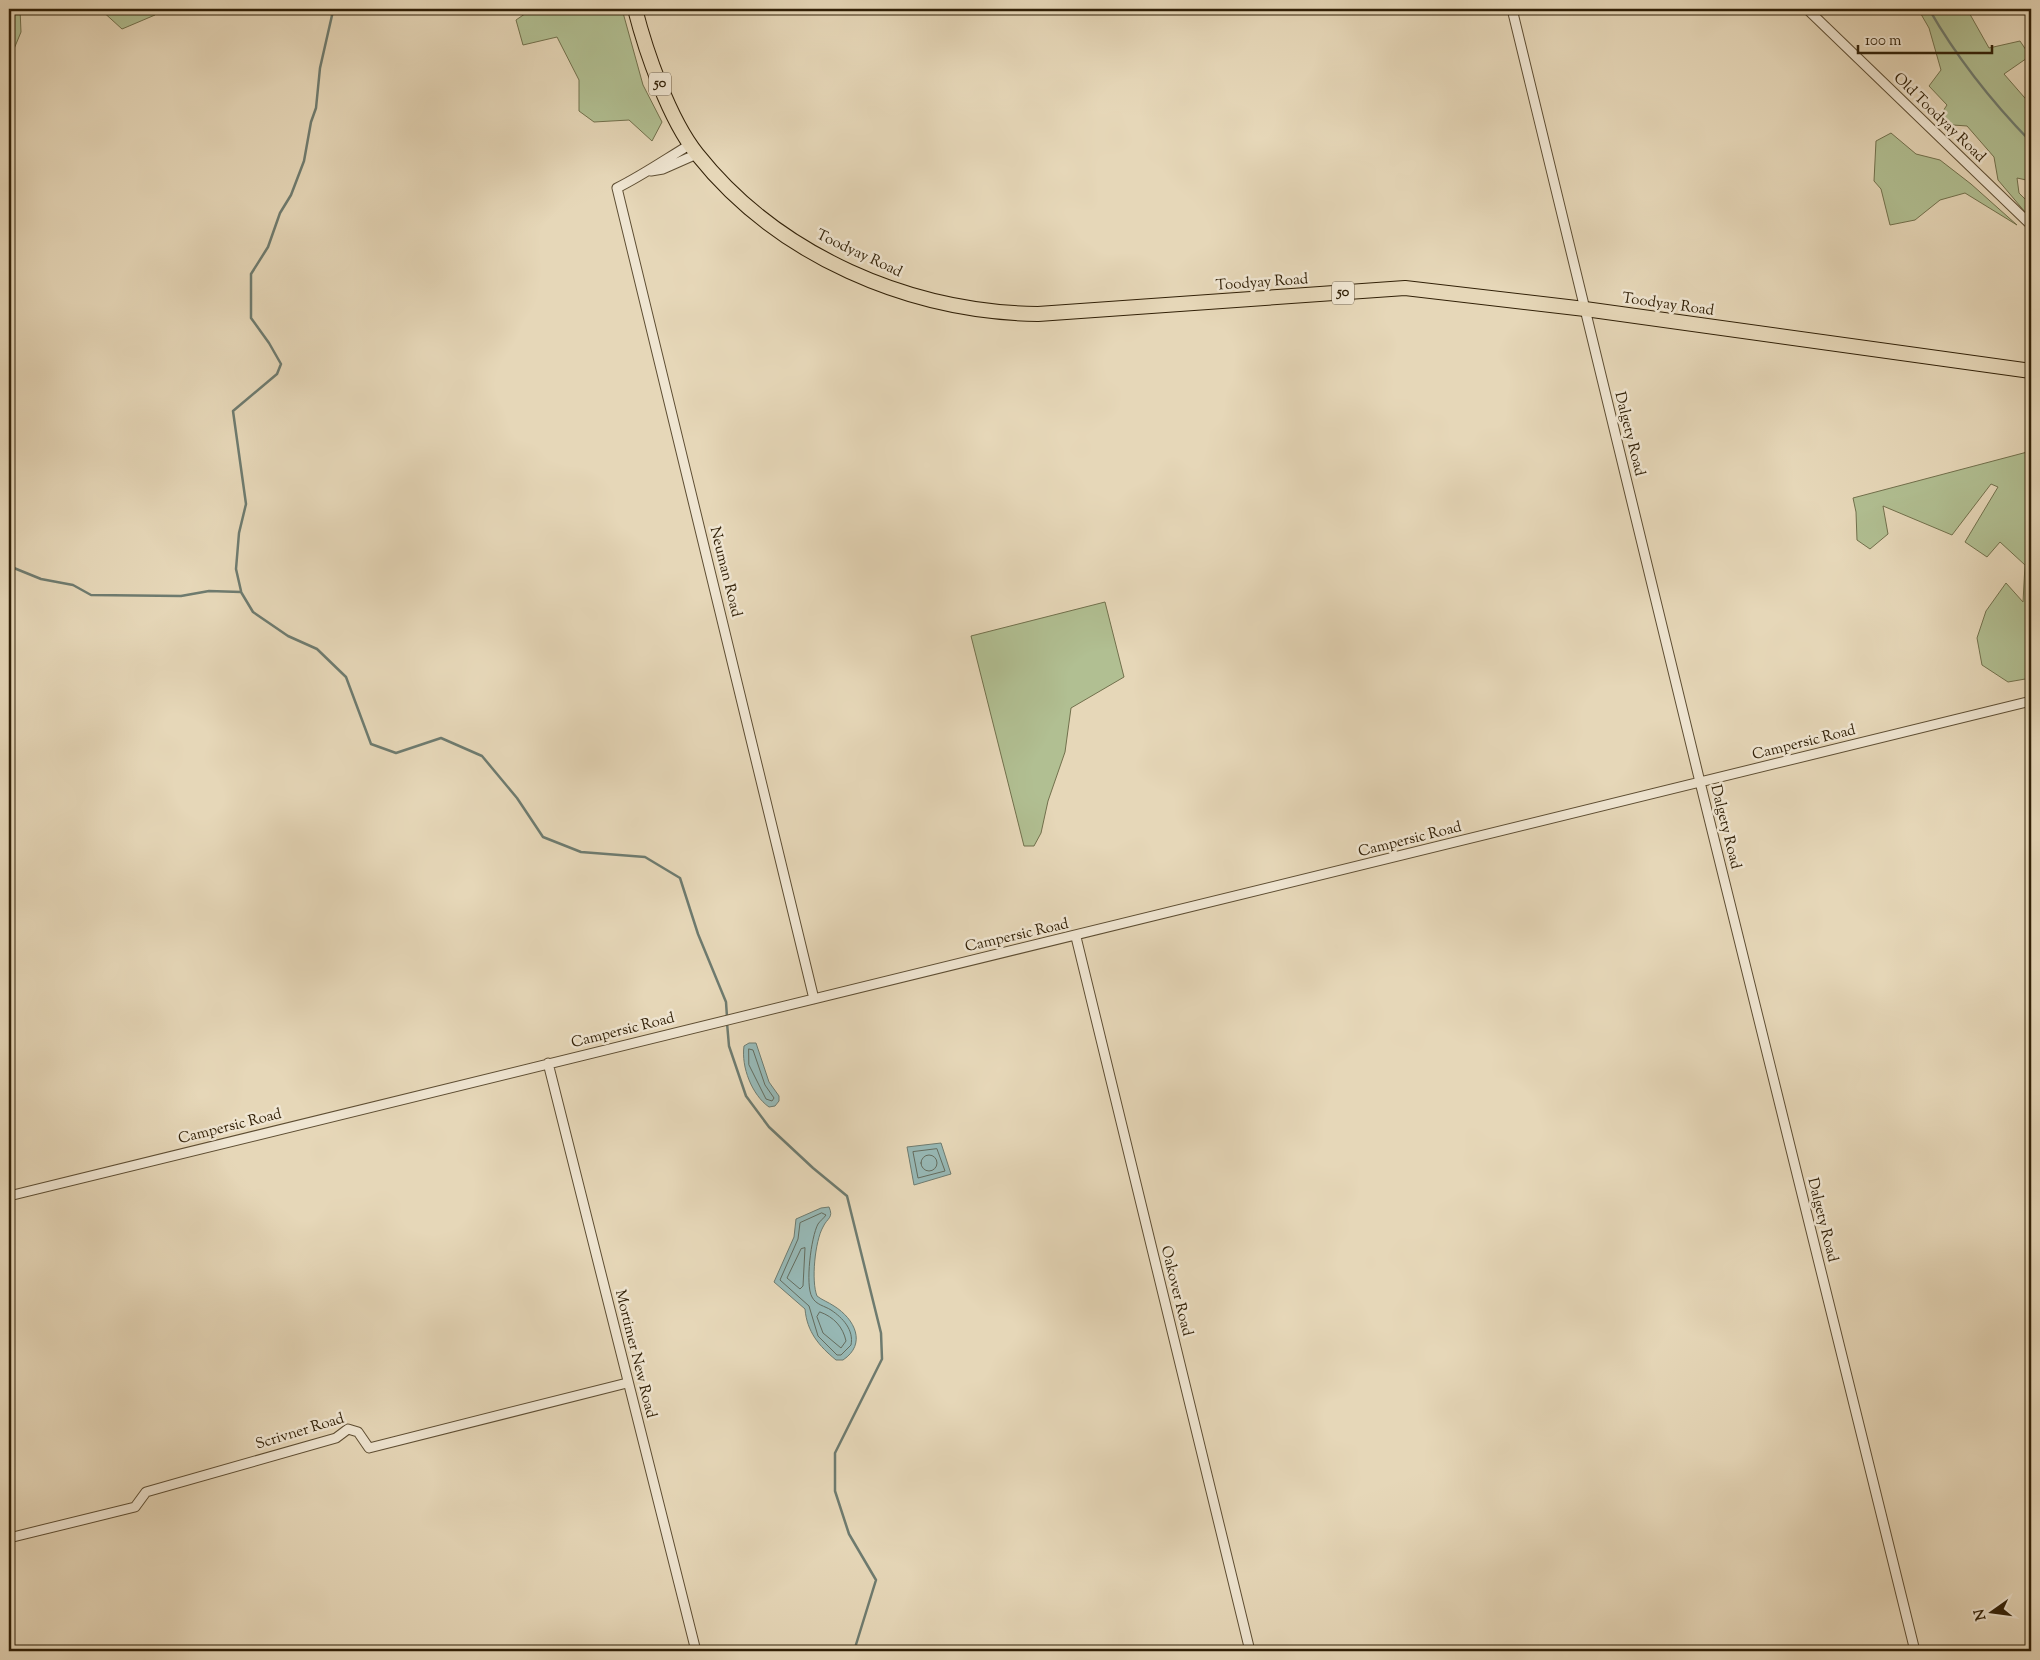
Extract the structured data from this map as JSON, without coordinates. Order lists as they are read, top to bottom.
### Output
{
  "streets": {
    "main road": ["50", "Toodyay Road"],
    "street": [
      "Old Toodyay Road",
      "Dalgety Road",
      "Neuman Road",
      "Campersic Road",
      "Oakover Road",
      "Mortimer New Road",
      "Scrivner Road"
    ]
  },
  "crossings": [
    ["Toodyay Road", "Dalgety Road"],
    ["Toodyay Road", "Neuman Road"],
    ["Dalgety Road", "Campersic Road"],
    ["Neuman Road", "Campersic Road"],
    ["Campersic Road", "Oakover Road"],
    ["Campersic Road", "Mortimer New Road"],
    ["Mortimer New Road", "Scrivner Road"]
  ],
  "scale_bar": "100 m",
  "north": "left"
}
